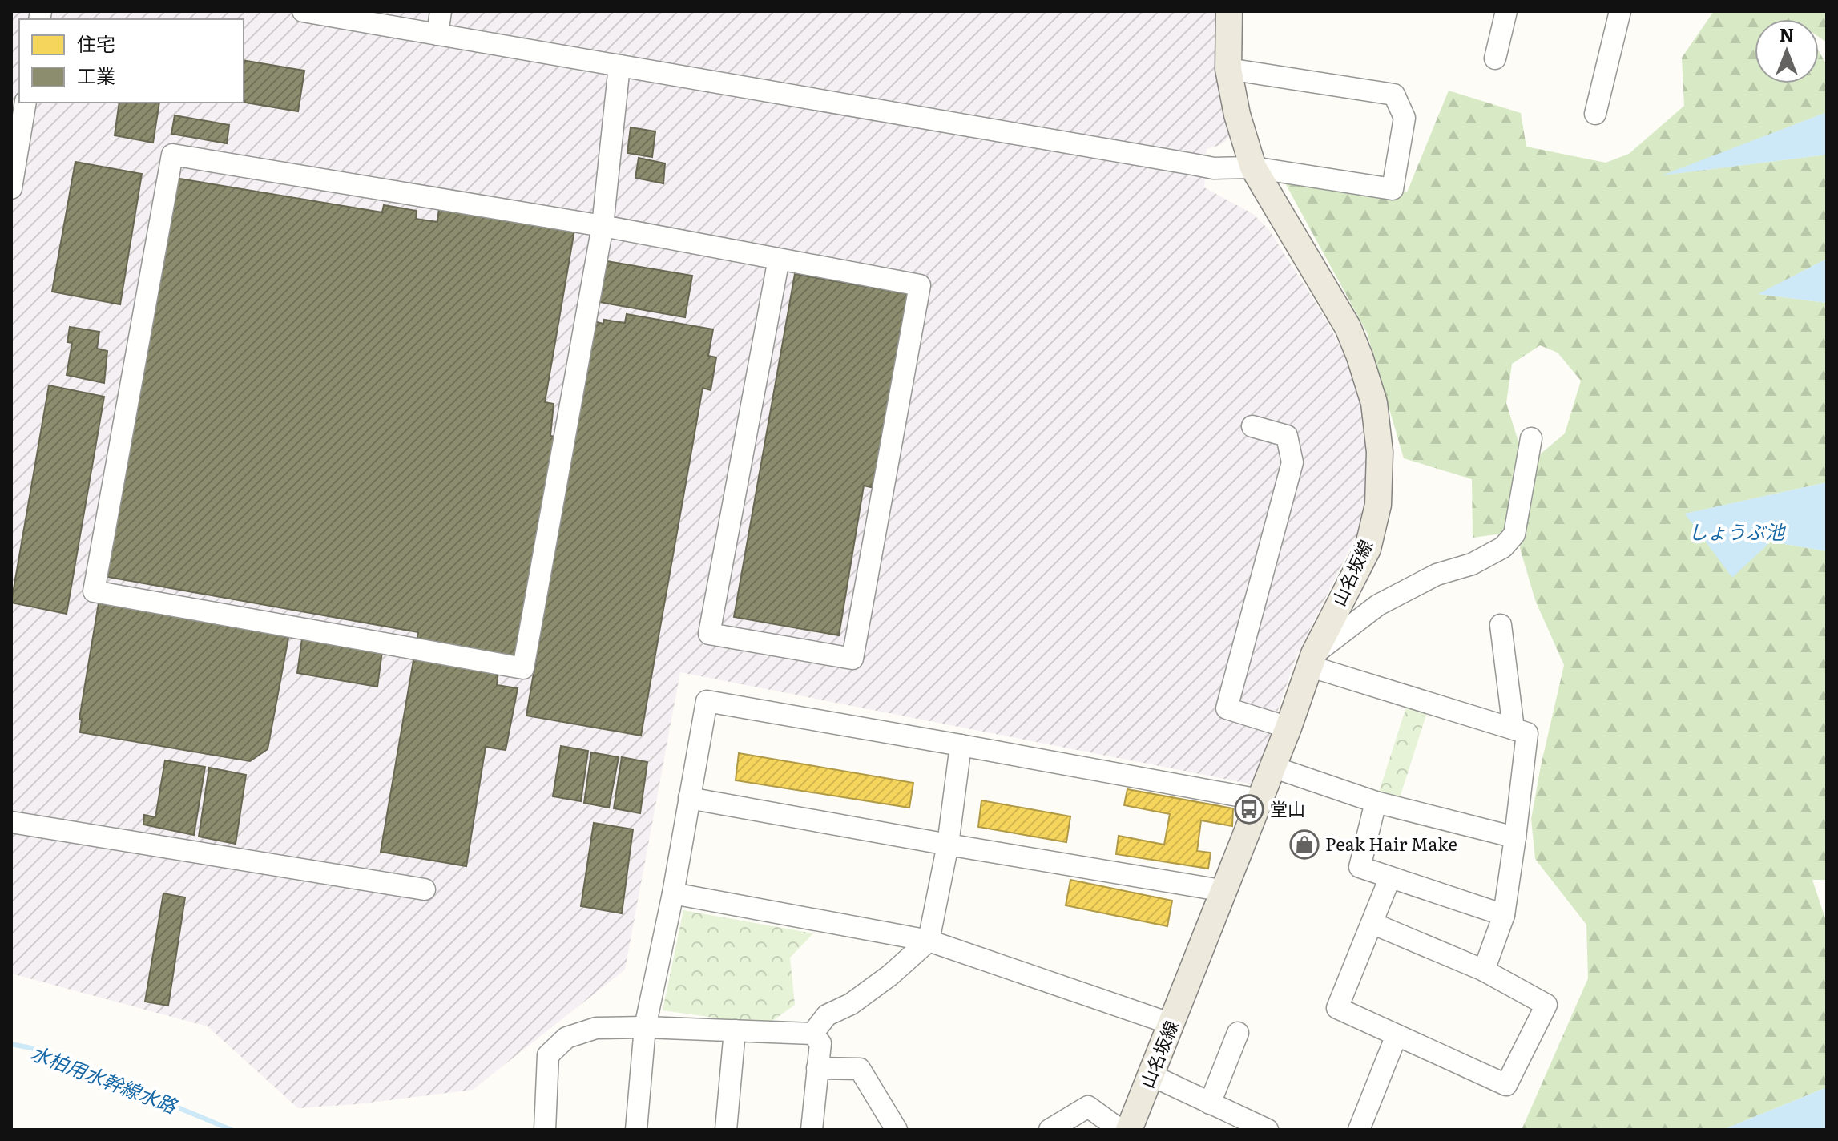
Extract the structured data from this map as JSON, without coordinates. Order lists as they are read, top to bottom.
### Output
{
  "streets": {
    "main road": ["山名坂線"]
  },
  "water": ["しょうぶ池", "水柏用水幹線水路"],
  "places": {
    "bus stop": ["堂山"],
    "shop": ["Peak Hair Make"]
  },
  "legend": ["住宅", "工業"],
  "north": "top"
}
